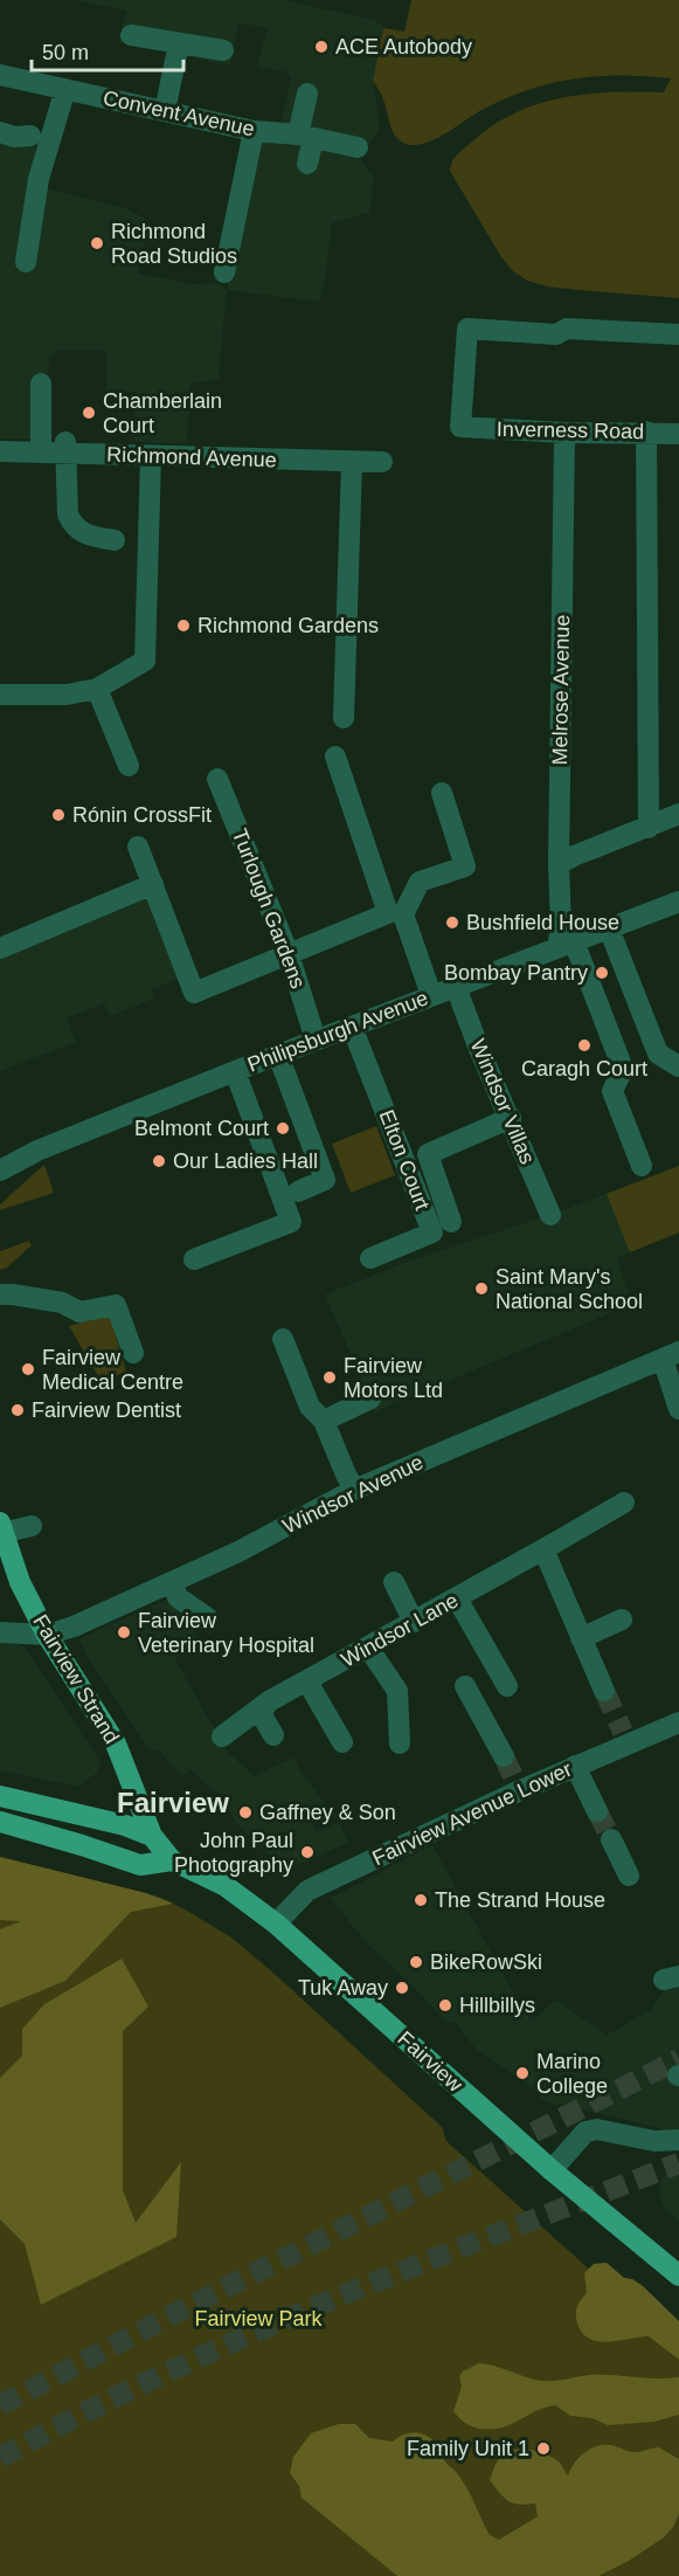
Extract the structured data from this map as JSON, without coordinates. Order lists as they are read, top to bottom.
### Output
{
  "streets": {
    "main road": ["Fairview Strand", "Fairview"],
    "street": [
      "Convent Avenue",
      "Inverness Road",
      "Richmond Avenue",
      "Melrose Avenue",
      "Turlough Gardens",
      "Philipsburgh Avenue",
      "Windsor Villas",
      "Elton Court",
      "Windsor Avenue",
      "Windsor Lane",
      "Fairview Avenue Lower"
    ]
  },
  "crossings": [
    ["Inverness Road", "Melrose Avenue"],
    ["Melrose Avenue", "Philipsburgh Avenue"],
    ["Turlough Gardens", "Philipsburgh Avenue"],
    ["Philipsburgh Avenue", "Windsor Villas"],
    ["Philipsburgh Avenue", "Elton Court"],
    ["Windsor Avenue", "Fairview Strand"],
    ["Fairview Strand", "Fairview"],
    ["Fairview Avenue Lower", "Fairview"]
  ],
  "districts": ["Fairview"],
  "parks": ["Fairview Park"],
  "places": [
    "ACE Autobody",
    "Richmond Road Studios",
    "Chamberlain Court",
    "Richmond Gardens",
    "Rónin CrossFit",
    "Bushfield House",
    "Bombay Pantry",
    "Caragh Court",
    "Belmont Court",
    "Our Ladies Hall",
    "Saint Mary's National School",
    "Fairview Medical Centre",
    "Fairview Motors Ltd",
    "Fairview Dentist",
    "Fairview Veterinary Hospital",
    "Gaffney & Son",
    "John Paul Photography",
    "The Strand House",
    "BikeRowSki",
    "Tuk Away",
    "Hillbillys",
    "Marino College",
    "Family Unit 1"
  ],
  "scale_bar": "50 m"
}
